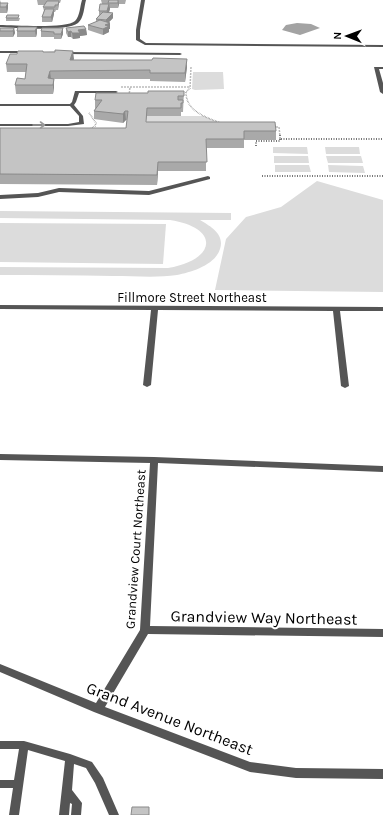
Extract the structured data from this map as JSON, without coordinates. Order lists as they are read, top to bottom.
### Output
{
  "streets": {
    "street": [
      "Fillmore Street Northeast",
      "Grandview Court Northeast",
      "Grandview Way Northeast",
      "Grand Avenue Northeast"
    ]
  },
  "crossings": [
    ["Grandview Court Northeast", "Grandview Way Northeast"],
    ["Grandview Court Northeast", "Grand Avenue Northeast"]
  ],
  "north": "left"
}
